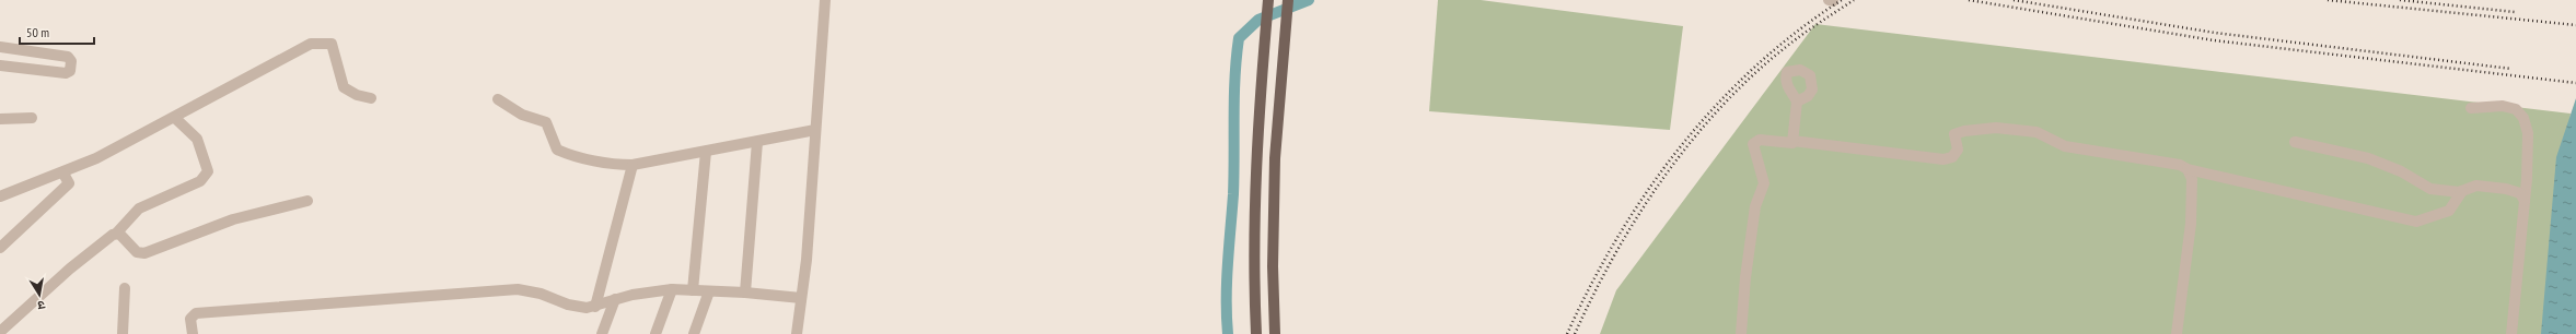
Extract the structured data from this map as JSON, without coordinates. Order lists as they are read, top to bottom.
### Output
{
  "scale_bar": "50 m",
  "north": "bottom"
}
